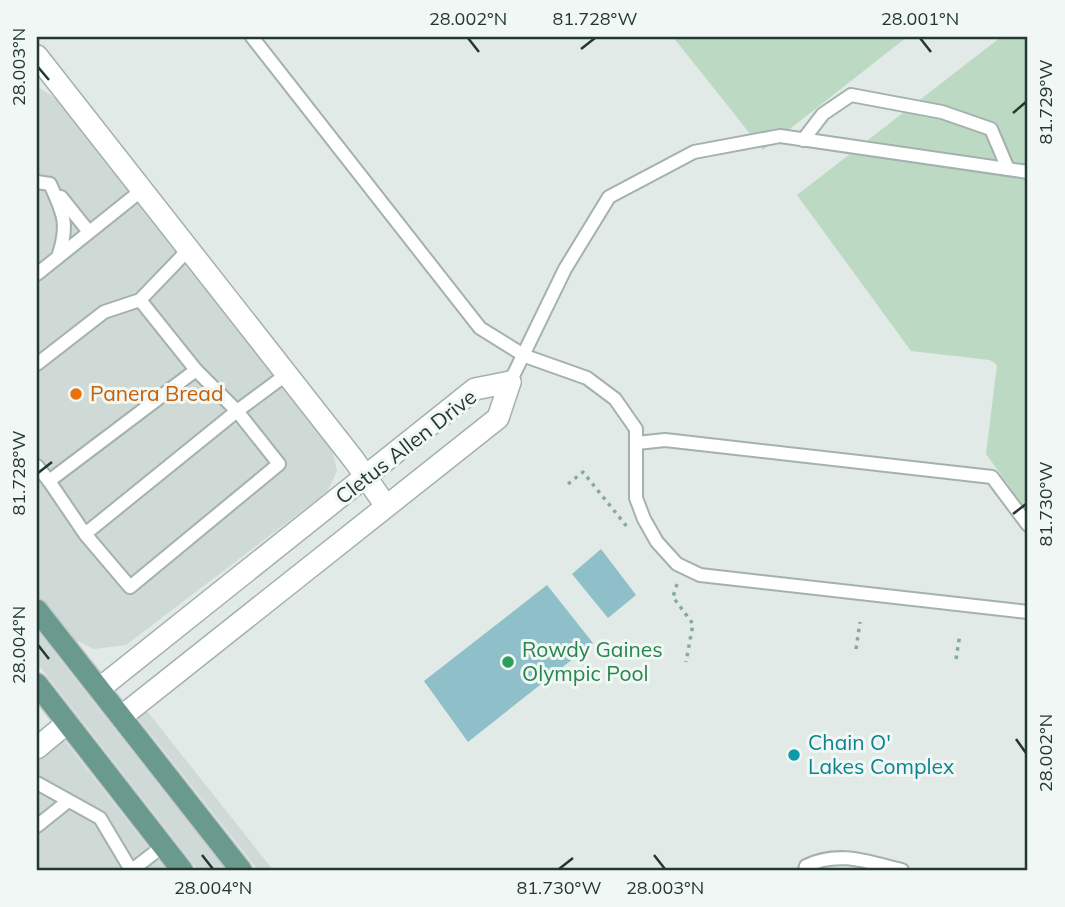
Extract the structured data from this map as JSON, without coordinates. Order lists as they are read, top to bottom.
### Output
{
  "streets": {
    "street": ["Cletus Allen Drive"]
  },
  "places": ["Panera Bread", "Rowdy Gaines Olympic Pool", "Chain O' Lakes Complex"],
  "coordinates": [
    "28.002°N",
    "81.728°W",
    "28.001°N",
    "28.003°N",
    "81.729°W",
    "81.730°W",
    "28.004°N"
  ]
}
